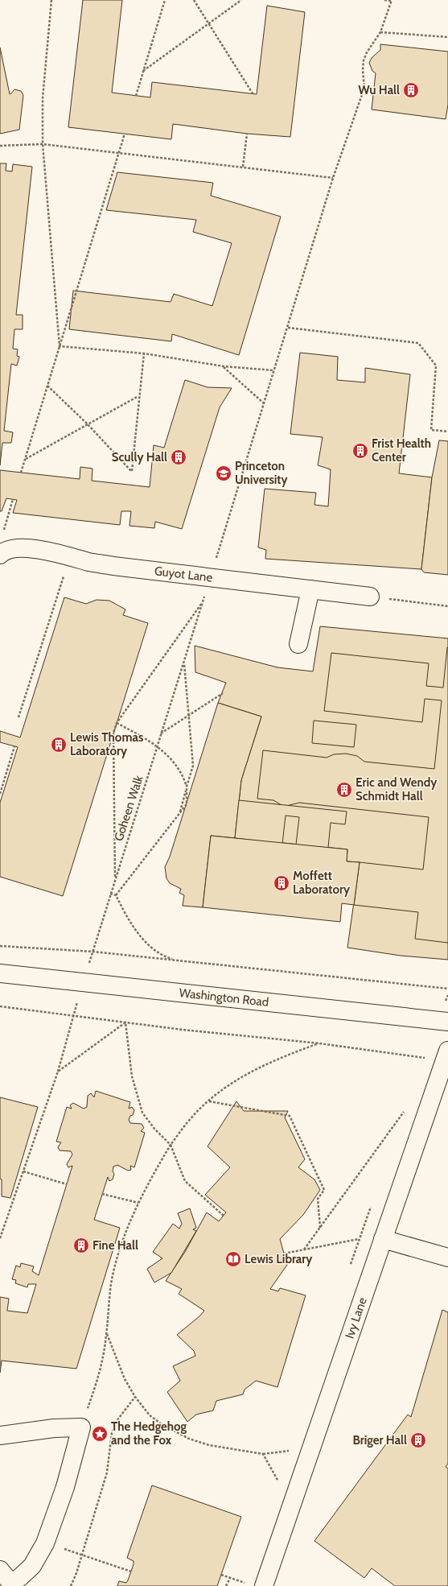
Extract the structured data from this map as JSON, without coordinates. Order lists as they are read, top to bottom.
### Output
{
  "streets": {
    "street": ["Guyot Lane", "Washington Road", "Ivy Lane"],
    "path": ["Goheen Walk"]
  },
  "crossings": [
    ["Guyot Lane", "Goheen Walk"]
  ],
  "places": {
    "building": [
      "Wu Hall",
      "Frist Health Center",
      "Scully Hall",
      "Lewis Thomas Laboratory",
      "Eric and Wendy Schmidt Hall",
      "Moffett Laboratory",
      "Fine Hall",
      "Briger Hall"
    ],
    "school or university": ["Princeton University"],
    "library": ["Lewis Library"],
    "place": ["The Hedgehog and the Fox"]
  }
}
